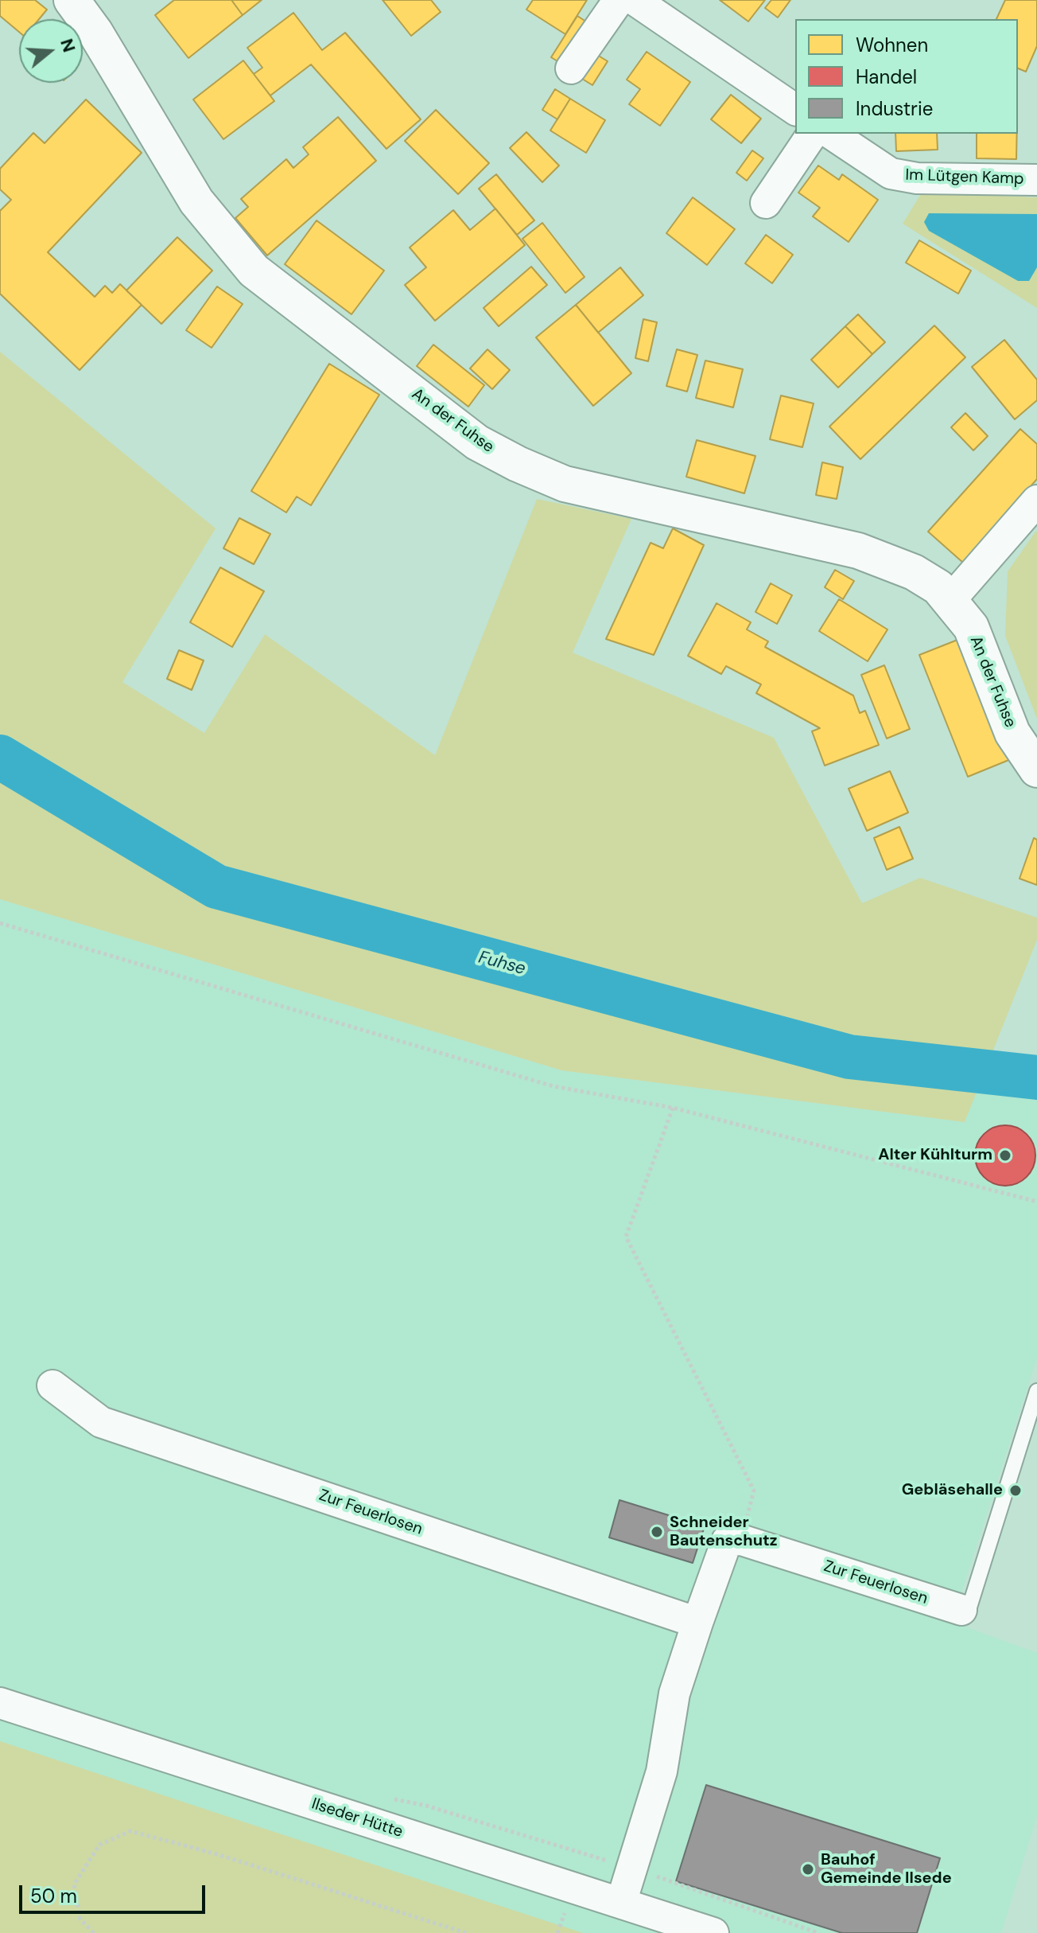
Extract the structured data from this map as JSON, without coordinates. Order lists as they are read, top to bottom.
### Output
{
  "streets": {
    "street": [
      "Im Lütgen Kamp",
      "An der Fuhse",
      "Zur Feuerlosen",
      "Ilseder Hütte"
    ]
  },
  "water": ["Fuhse"],
  "places": [
    "Alter Kühlturm",
    "Gebläsehalle",
    "Schneider Bautenschutz",
    "Bauhof Gemeinde Ilsede"
  ],
  "legend": ["Wohnen", "Handel", "Industrie"],
  "scale_bar": "50 m",
  "north": "right"
}
